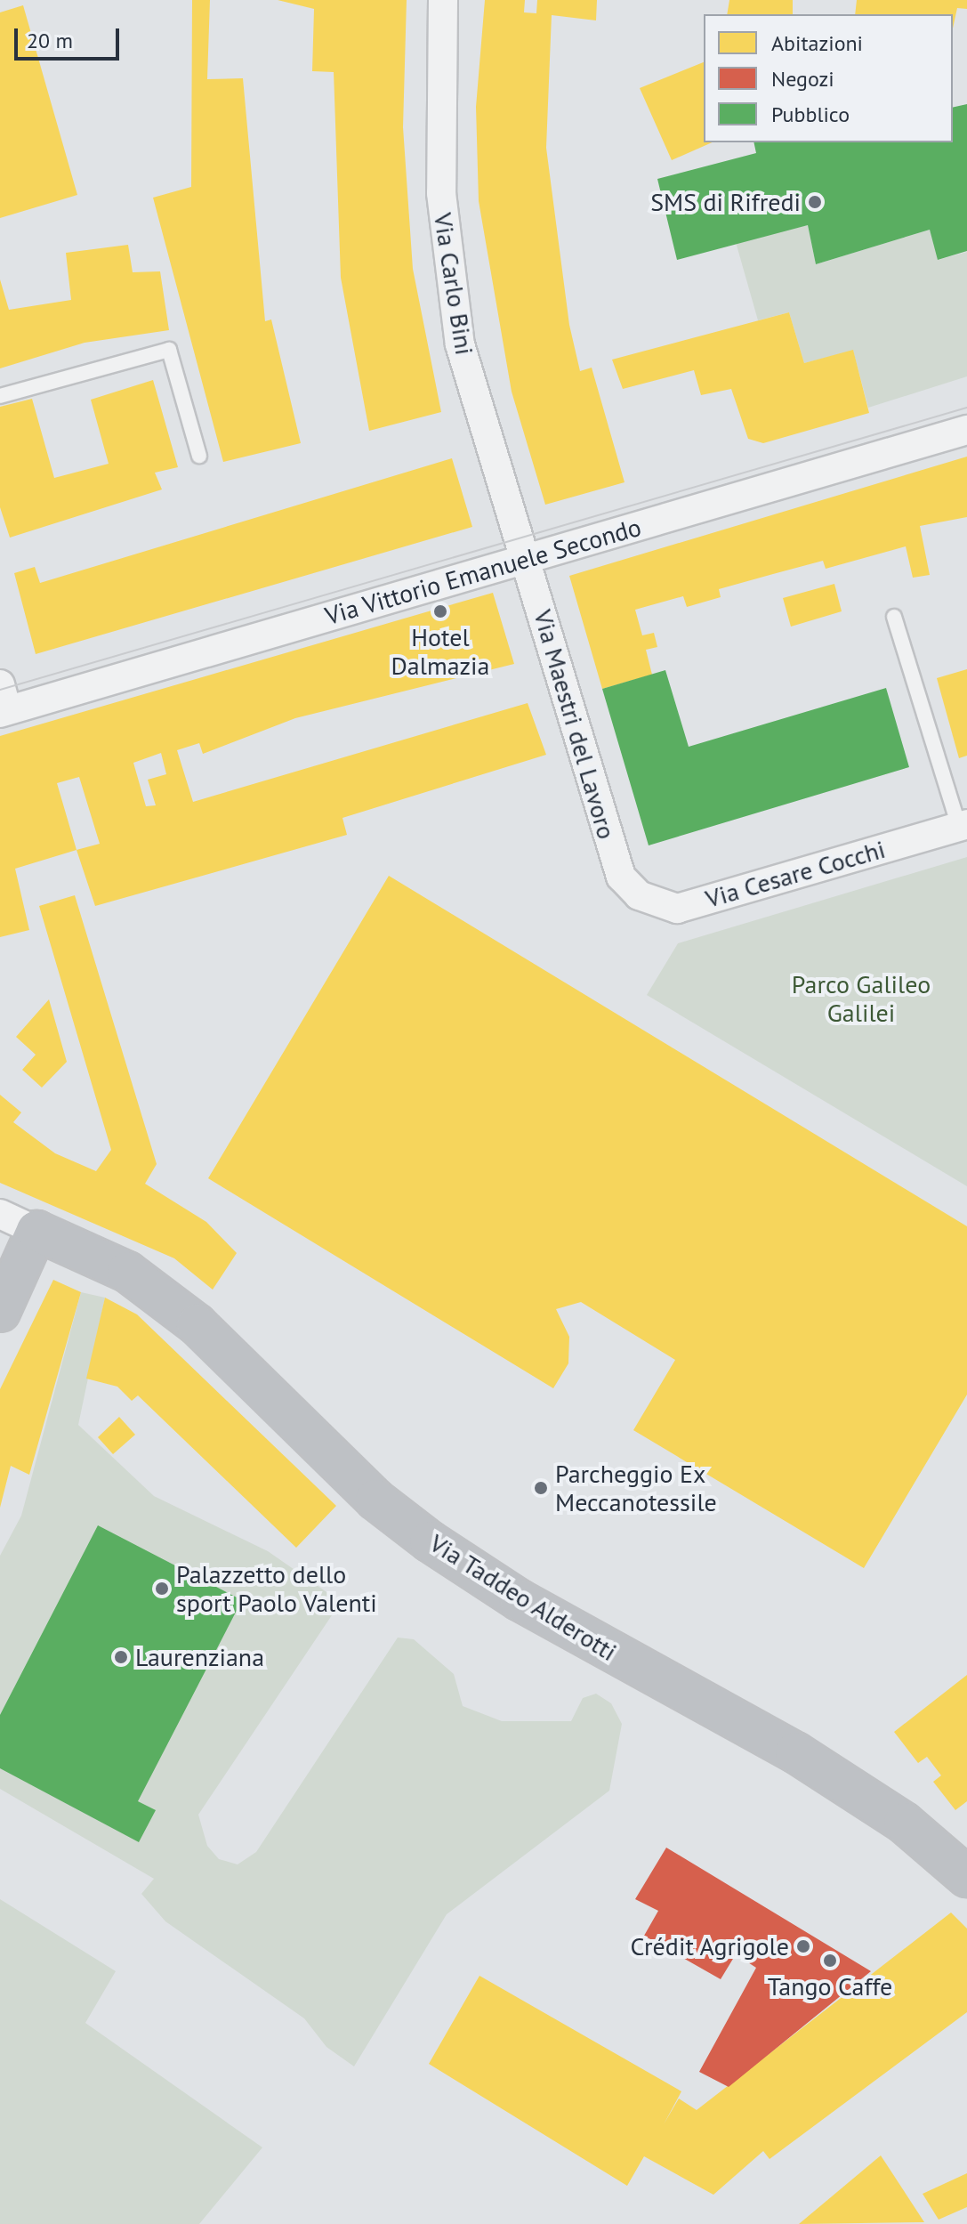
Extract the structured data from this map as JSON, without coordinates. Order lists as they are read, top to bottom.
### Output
{
  "streets": {
    "street": [
      "Via Carlo Bini",
      "Via Vittorio Emanuele Secondo",
      "Via Maestri del Lavoro",
      "Via Cesare Cocchi",
      "Via Taddeo Alderotti"
    ]
  },
  "crossings": [
    ["Via Carlo Bini", "Via Vittorio Emanuele Secondo"],
    ["Via Carlo Bini", "Via Maestri del Lavoro"],
    ["Via Vittorio Emanuele Secondo", "Via Maestri del Lavoro"],
    ["Via Maestri del Lavoro", "Via Cesare Cocchi"]
  ],
  "parks": ["Parco Galileo Galilei"],
  "places": [
    "SMS di Rifredi",
    "Hotel Dalmazia",
    "Parcheggio Ex Meccanotessile",
    "Palazzetto dello sport Paolo Valenti",
    "Laurenziana",
    "Crédit Agrigole",
    "Tango Caffe"
  ],
  "legend": ["Abitazioni", "Negozi", "Pubblico"],
  "scale_bar": "20 m"
}
